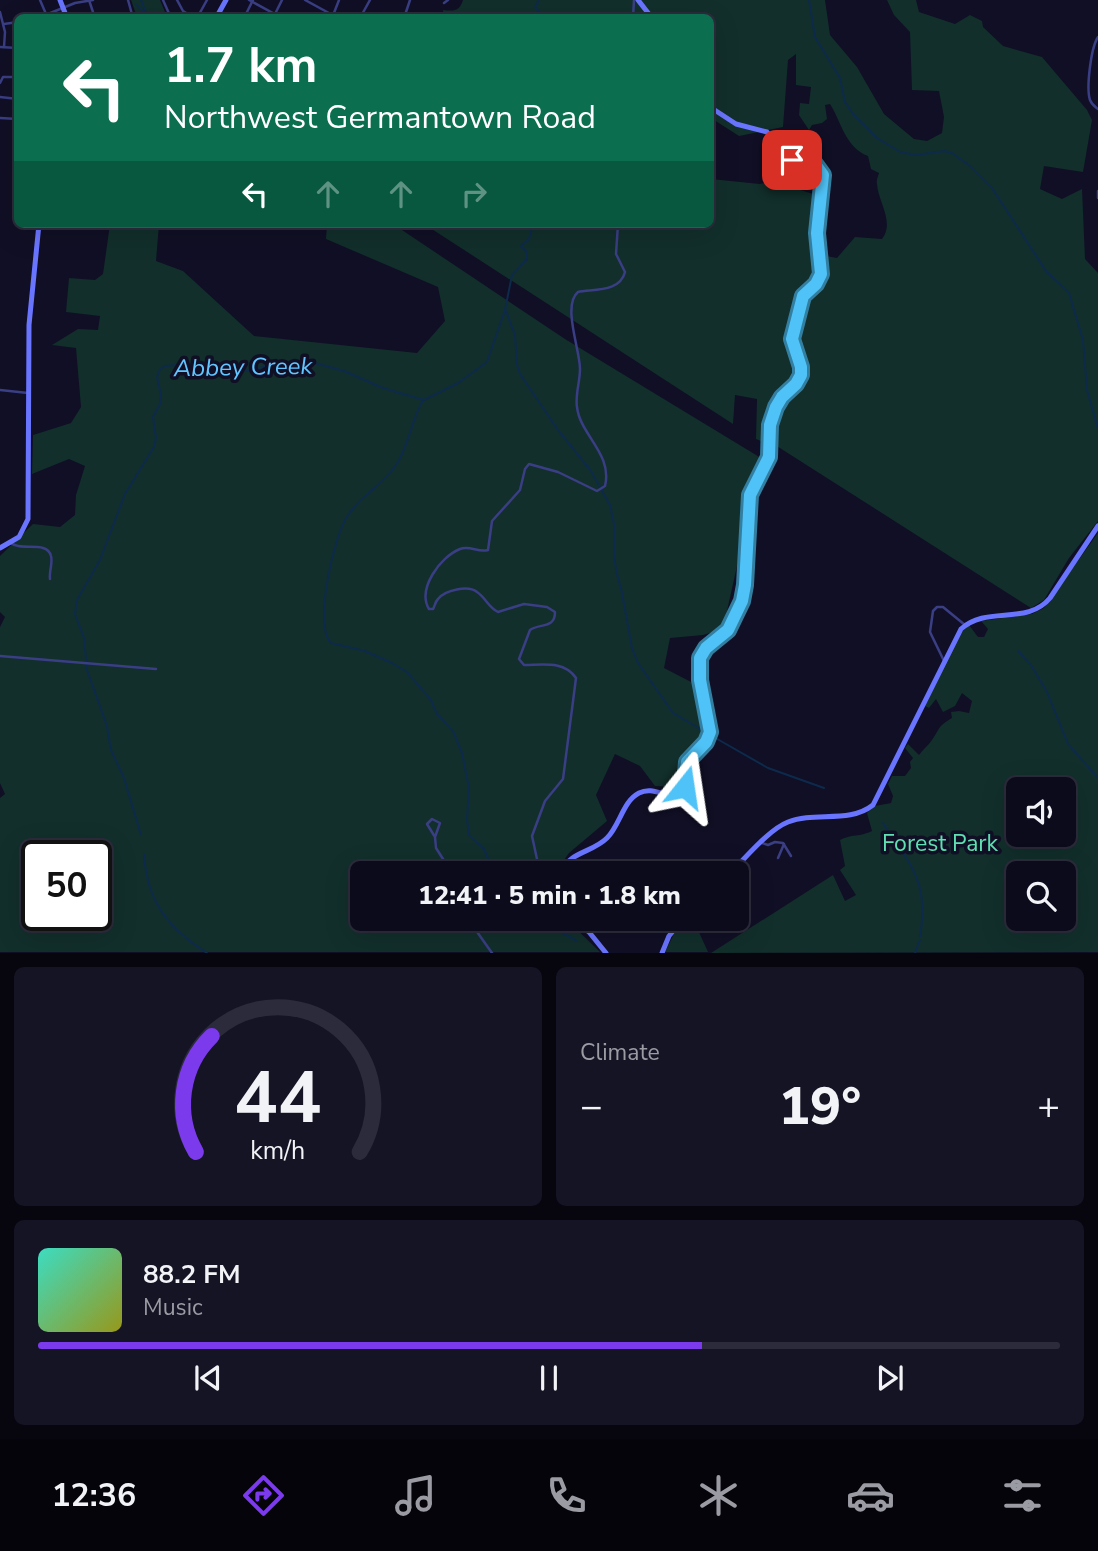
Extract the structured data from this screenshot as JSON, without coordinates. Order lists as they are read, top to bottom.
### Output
{
  "water": ["Abbey Creek"],
  "parks": ["Forest Park"],
  "page": {
    "turn": ["1.7 km", "Northwest Germantown Road"],
    "limit": "50",
    "trip": "12:41 · 5 min · 1.8 km",
    "tile": "Climate",
    "heat": ["−", "19°", "+"],
    "song": ["88.2 FM", "Music"],
    "tabs": "12:36",
    "gauge": ["44", "km/h"]
  }
}
